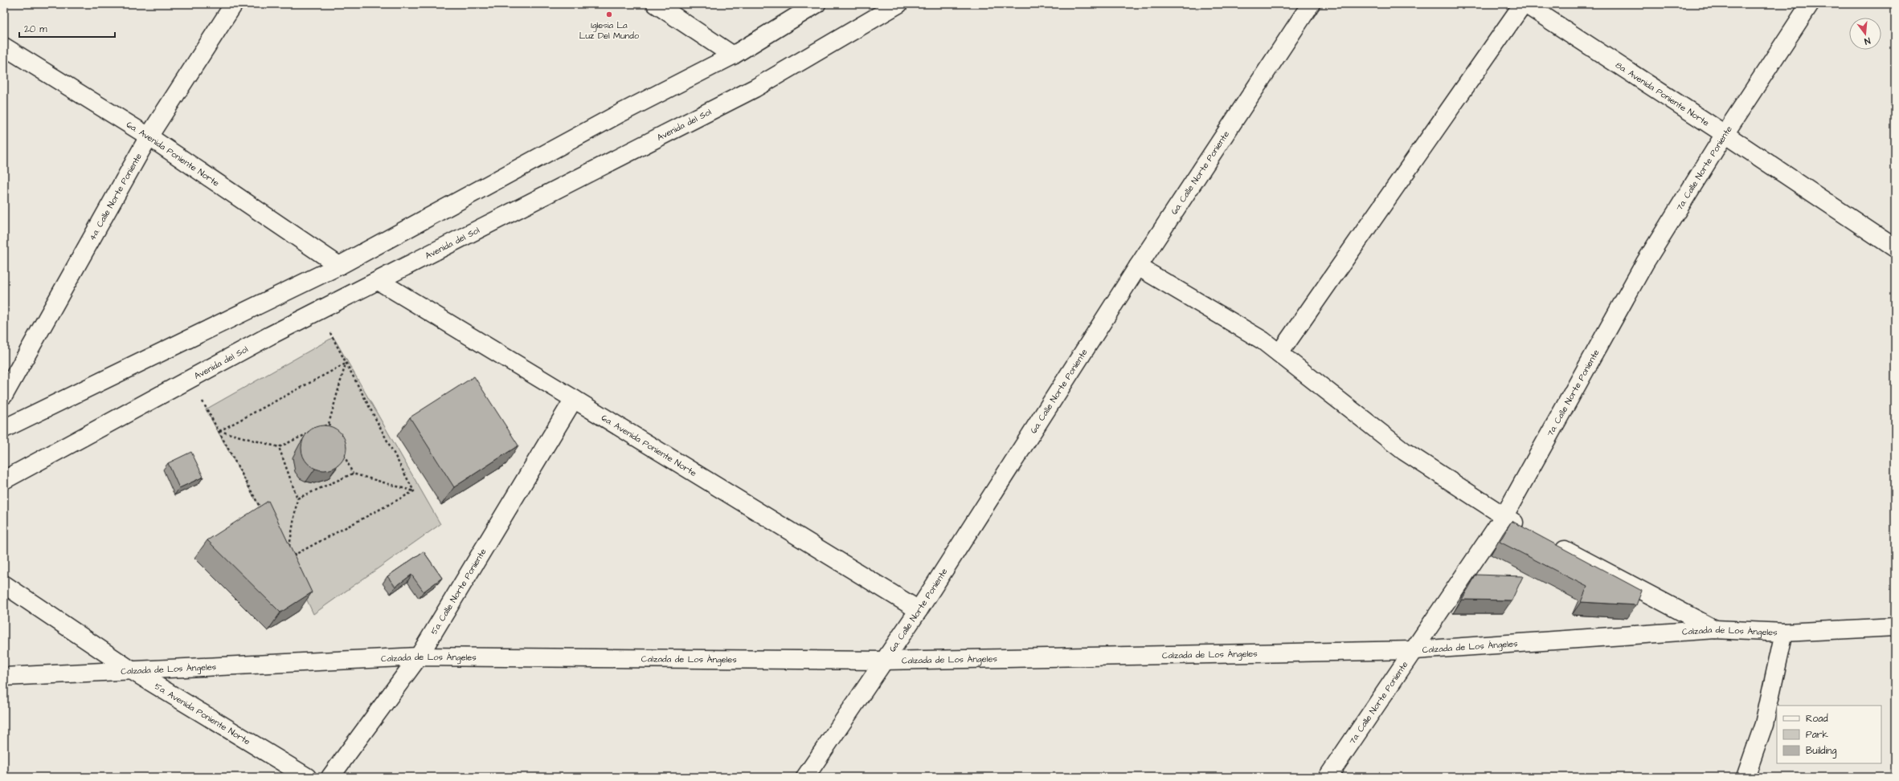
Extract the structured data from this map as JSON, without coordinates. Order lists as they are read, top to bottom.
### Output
{
  "streets": {
    "street": [
      "8a. Avenida Poniente Norte",
      "Avenida del Sol",
      "6a. Avenida Poniente Norte",
      "7a. Calle Norte Poniente",
      "6a. Calle Norte Poniente",
      "4a. Calle Norte Poniente",
      "5a. Calle Norte Poniente",
      "Calzada de Los Ángeles",
      "5a. Avenida Poniente Norte"
    ]
  },
  "crossings": [
    ["8a. Avenida Poniente Norte", "7a. Calle Norte Poniente"],
    ["Avenida del Sol", "6a. Avenida Poniente Norte"],
    ["6a. Avenida Poniente Norte", "6a. Calle Norte Poniente"],
    ["6a. Avenida Poniente Norte", "4a. Calle Norte Poniente"],
    ["6a. Avenida Poniente Norte", "5a. Calle Norte Poniente"],
    ["7a. Calle Norte Poniente", "Calzada de Los Ángeles"],
    ["6a. Calle Norte Poniente", "Calzada de Los Ángeles"],
    ["5a. Calle Norte Poniente", "Calzada de Los Ángeles"],
    ["Calzada de Los Ángeles", "5a. Avenida Poniente Norte"]
  ],
  "places": ["Iglesia La Luz Del Mundo"],
  "legend": ["Road", "Park", "Building"],
  "scale_bar": "20 m",
  "north": "bottom"
}
